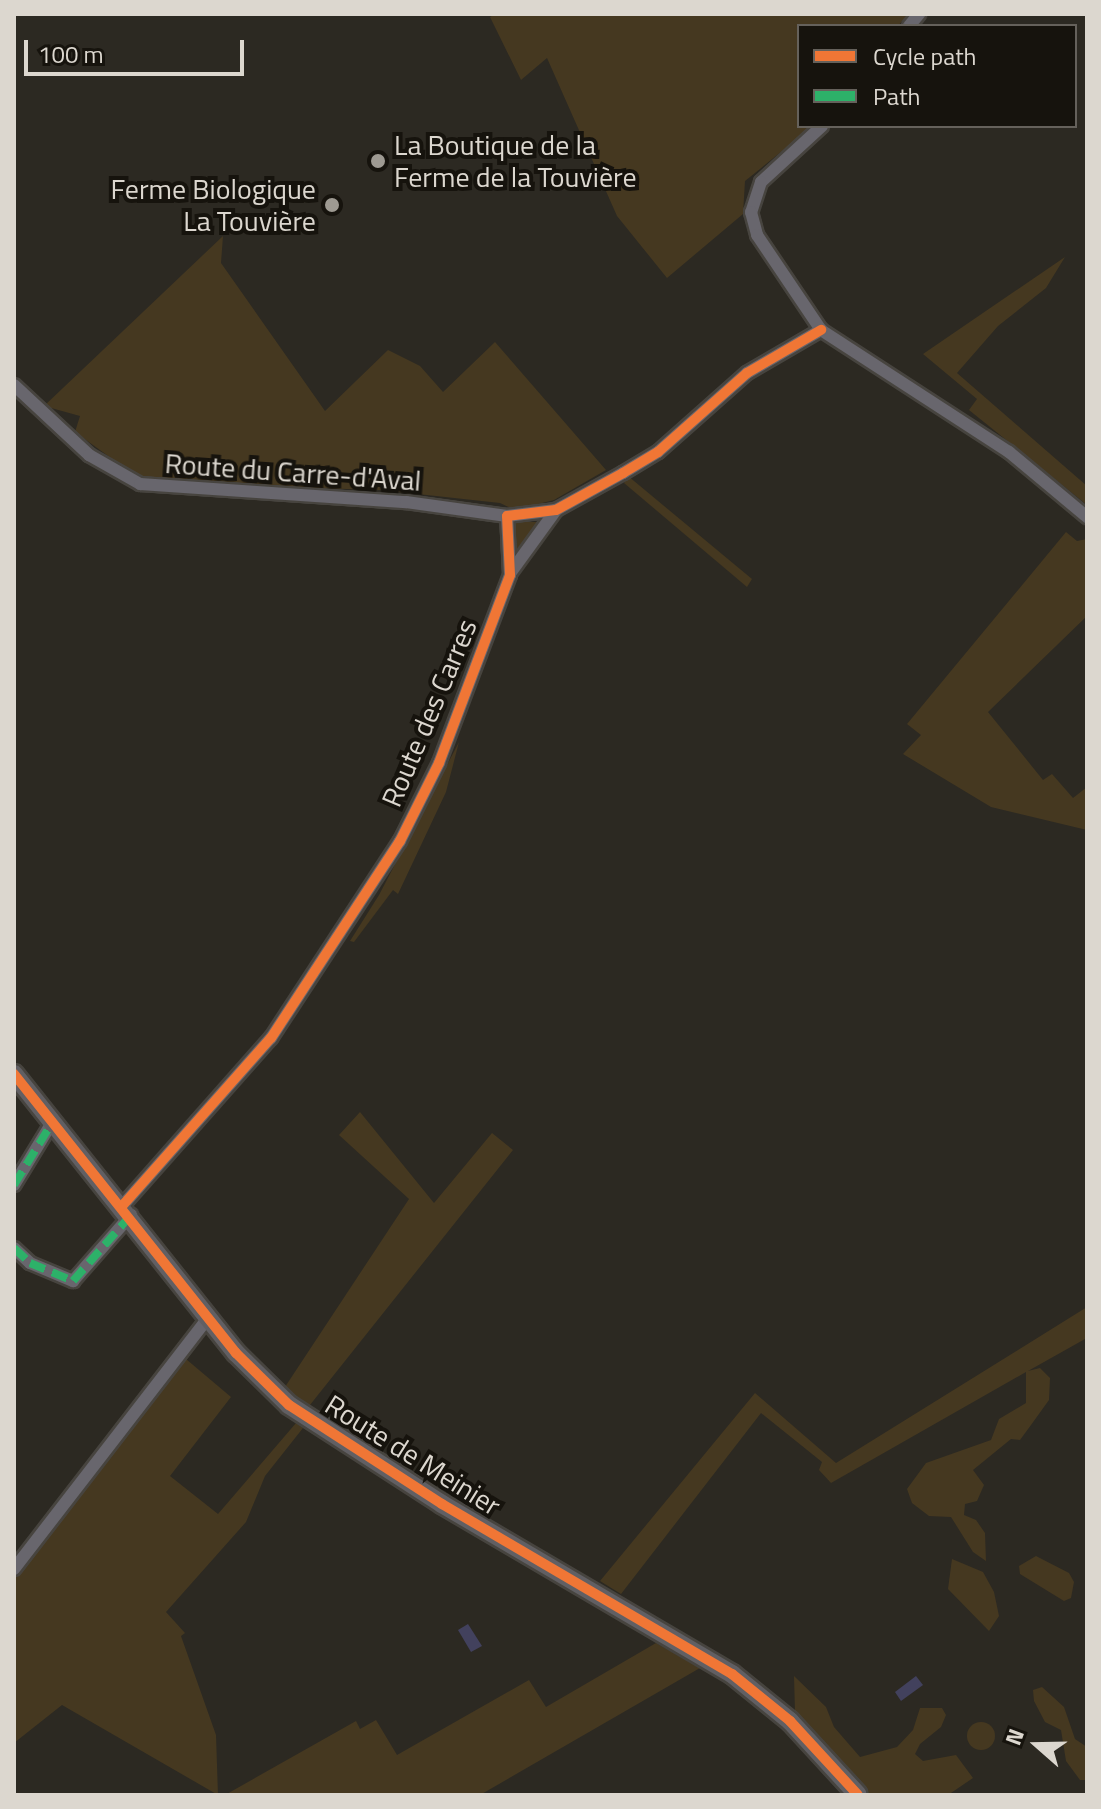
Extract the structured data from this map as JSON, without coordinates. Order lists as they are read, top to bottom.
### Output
{
  "streets": {
    "street": ["Route du Carre-d'Aval", "Route des Carres", "Route de Meinier"]
  },
  "crossings": [
    ["Route du Carre-d'Aval", "Route des Carres"],
    ["Route des Carres", "Route de Meinier"]
  ],
  "places": ["La Boutique de la Ferme de la Touvière", "Ferme Biologique La Touvière"],
  "legend": ["Cycle path", "Path"],
  "scale_bar": "100 m",
  "north": "left"
}
